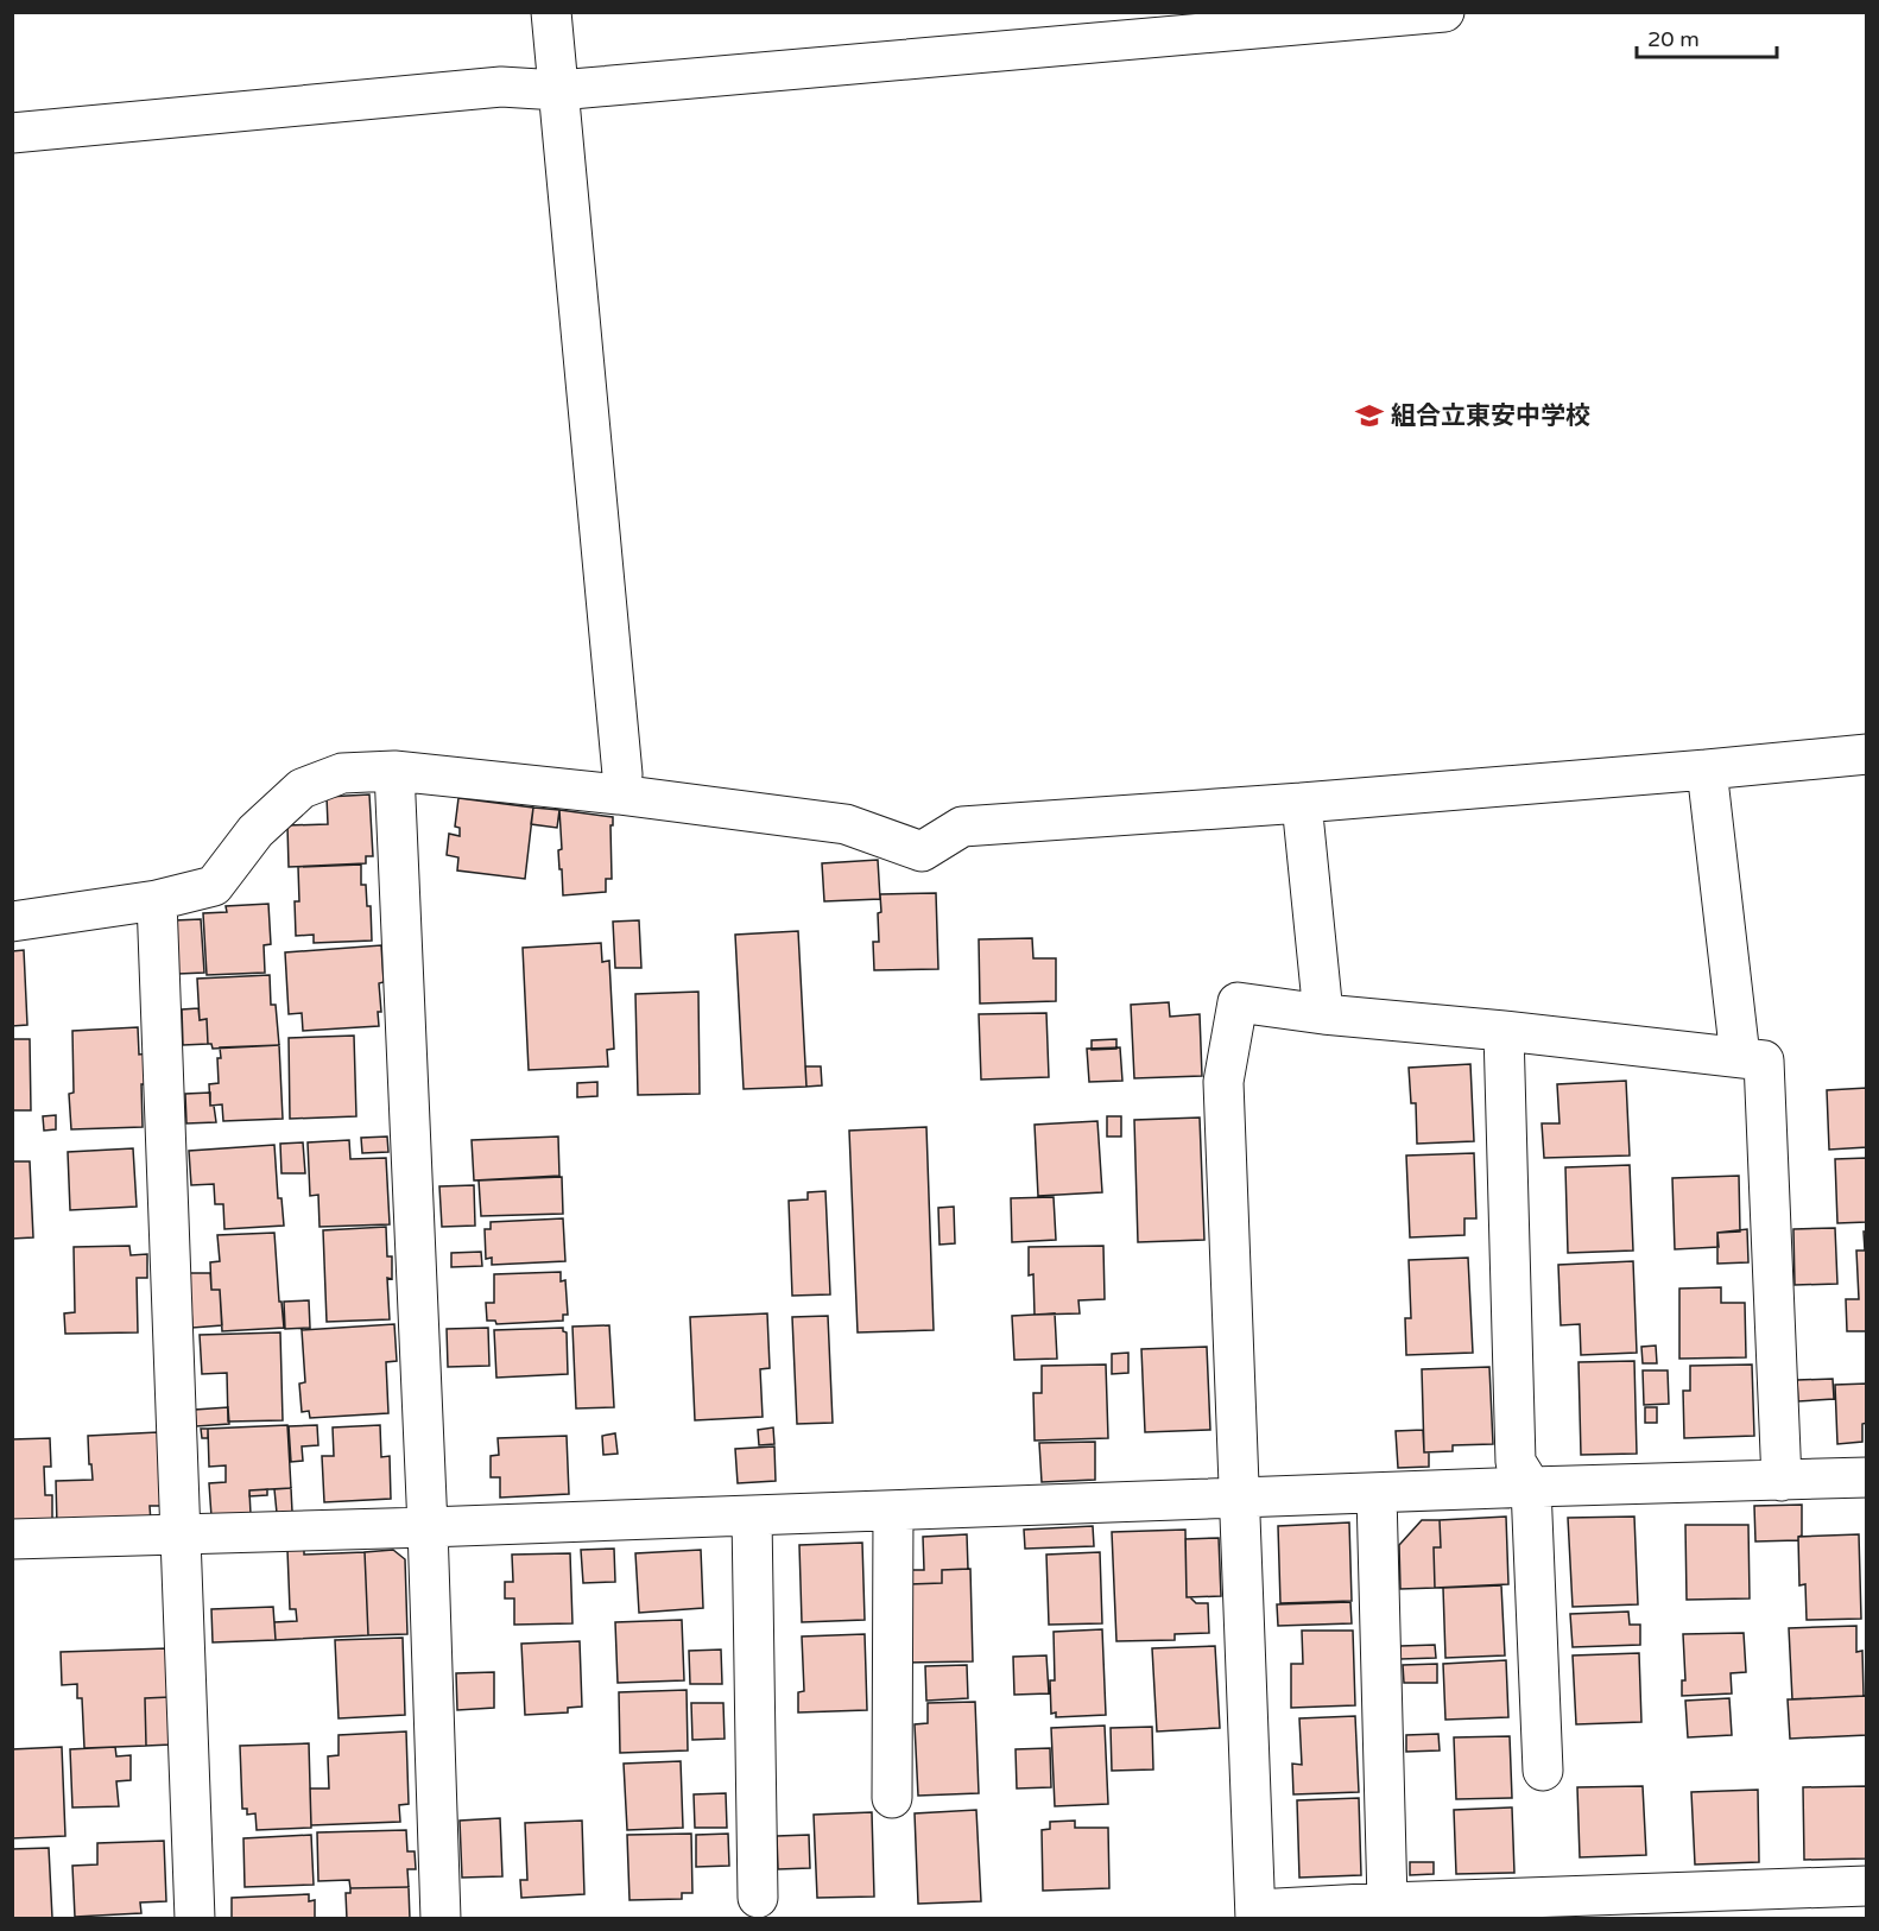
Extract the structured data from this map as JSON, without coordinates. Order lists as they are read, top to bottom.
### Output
{
  "places": {
    "school or university": ["組合立東安中学校"]
  },
  "scale_bar": "20 m"
}
